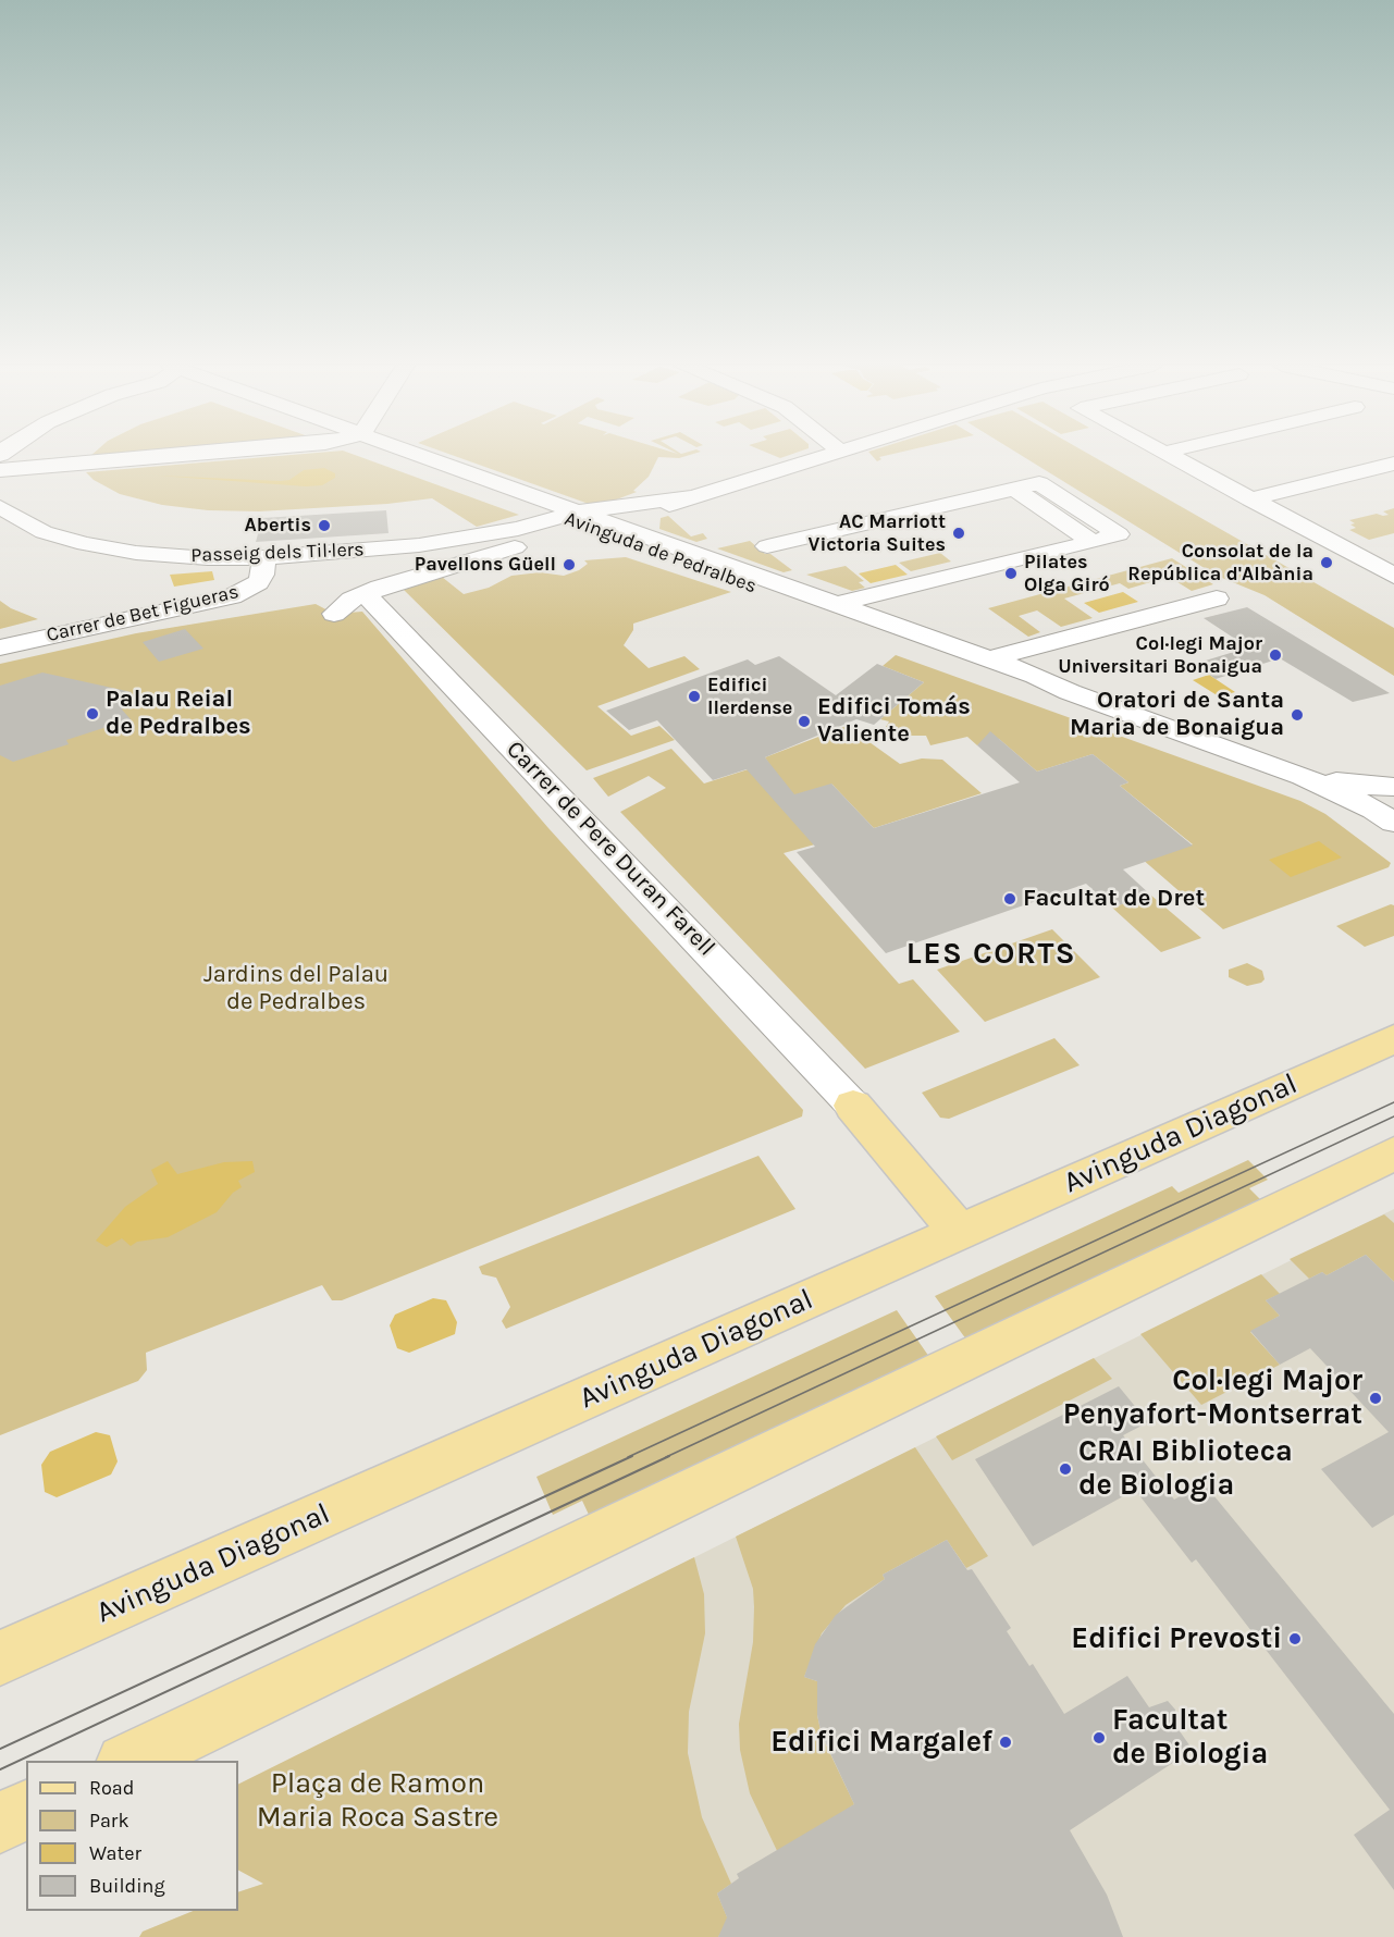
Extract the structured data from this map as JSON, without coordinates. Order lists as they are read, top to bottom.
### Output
{
  "streets": {
    "main road": ["Avinguda Diagonal"],
    "street": [
      "Passeig dels Til·lers",
      "Avinguda de Pedralbes",
      "Carrer de Bet Figueras",
      "Carrer de Pere Duran Farell"
    ]
  },
  "crossings": [
    ["Passeig dels Til·lers", "Avinguda de Pedralbes"],
    ["Passeig dels Til·lers", "Carrer de Bet Figueras"]
  ],
  "districts": ["LES CORTS"],
  "parks": ["Jardins del Palau de Pedralbes", "Plaça de Ramon Maria Roca Sastre"],
  "places": [
    "Abertis",
    "AC Marriott Victoria Suites",
    "Consolat de la República d'Albània",
    "Pavellons Güell",
    "Pilates Olga Giró",
    "Col·legi Major Universitari Bonaigua",
    "Edifici Ilerdense",
    "Palau Reial de Pedralbes",
    "Oratori de Santa Maria de Bonaigua",
    "Edifici Tomás Valiente",
    "Facultat de Dret",
    "Col·legi Major Penyafort-Montserrat",
    "CRAI Biblioteca de Biologia",
    "Edifici Prevosti",
    "Facultat de Biologia",
    "Edifici Margalef"
  ],
  "legend": [
    "Road",
    "Park",
    "Water",
    "Building"
  ]
}
